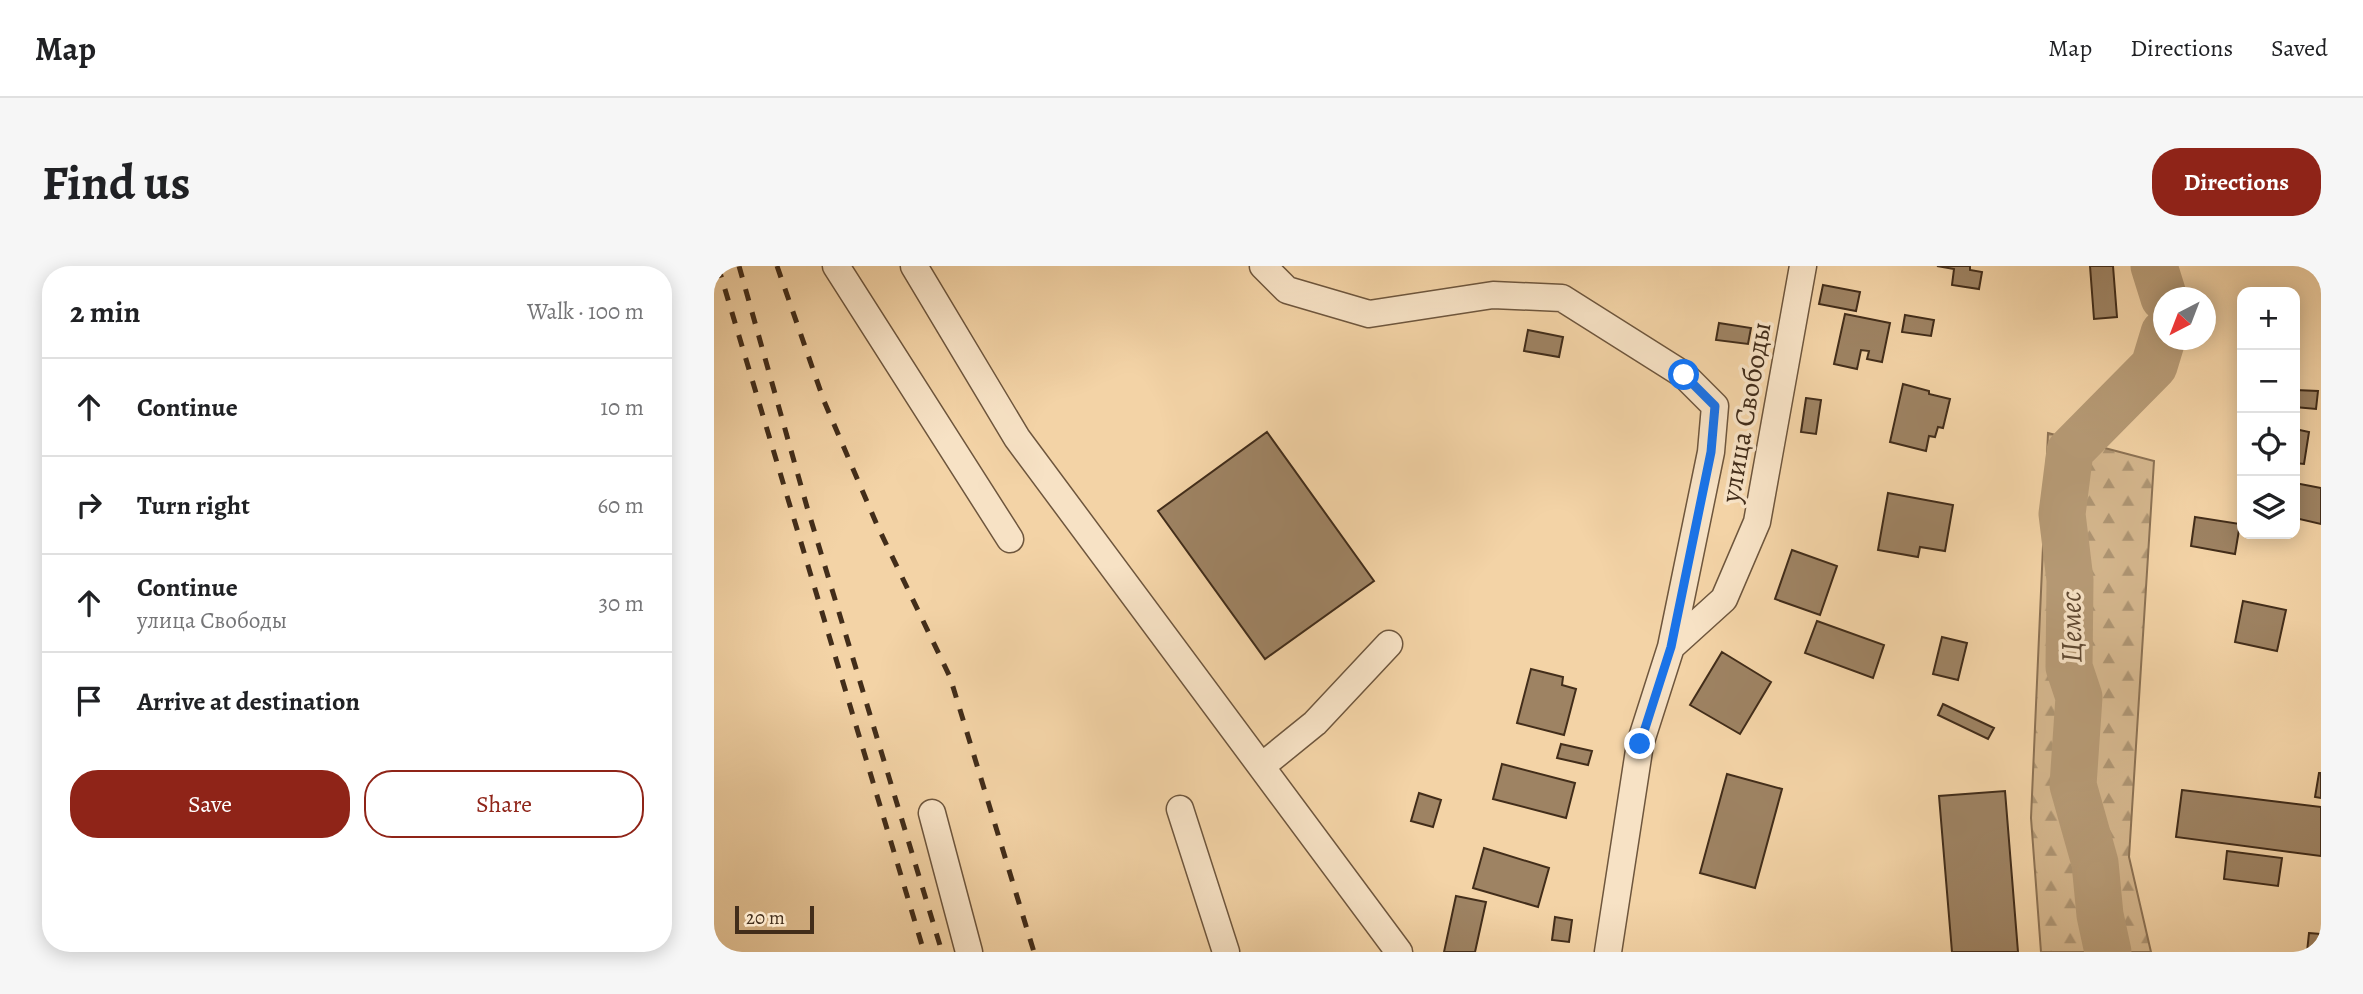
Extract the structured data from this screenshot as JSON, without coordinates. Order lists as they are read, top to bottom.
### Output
{
  "streets": {
    "street": ["улица Свободы"]
  },
  "water": ["Цемес"],
  "scale_bar": "20 m",
  "north": "bottom left",
  "page": {
    "header": "Map",
    "nav": ["Map", "Directions", "Saved"],
    "buttons": [
      "Directions",
      ["Save", "Share"]
    ],
    "title": "Find us",
    "heading": ["2 min", "Walk · 100 m"],
    "map_buttons": ["+", "−"],
    "list": [
      ["Continue", "10 m"],
      ["Turn right", "60 m"],
      ["Continue", "улица Свободы", "30 m"],
      "Arrive at destination"
    ],
    "scale": "20 m"
  }
}
